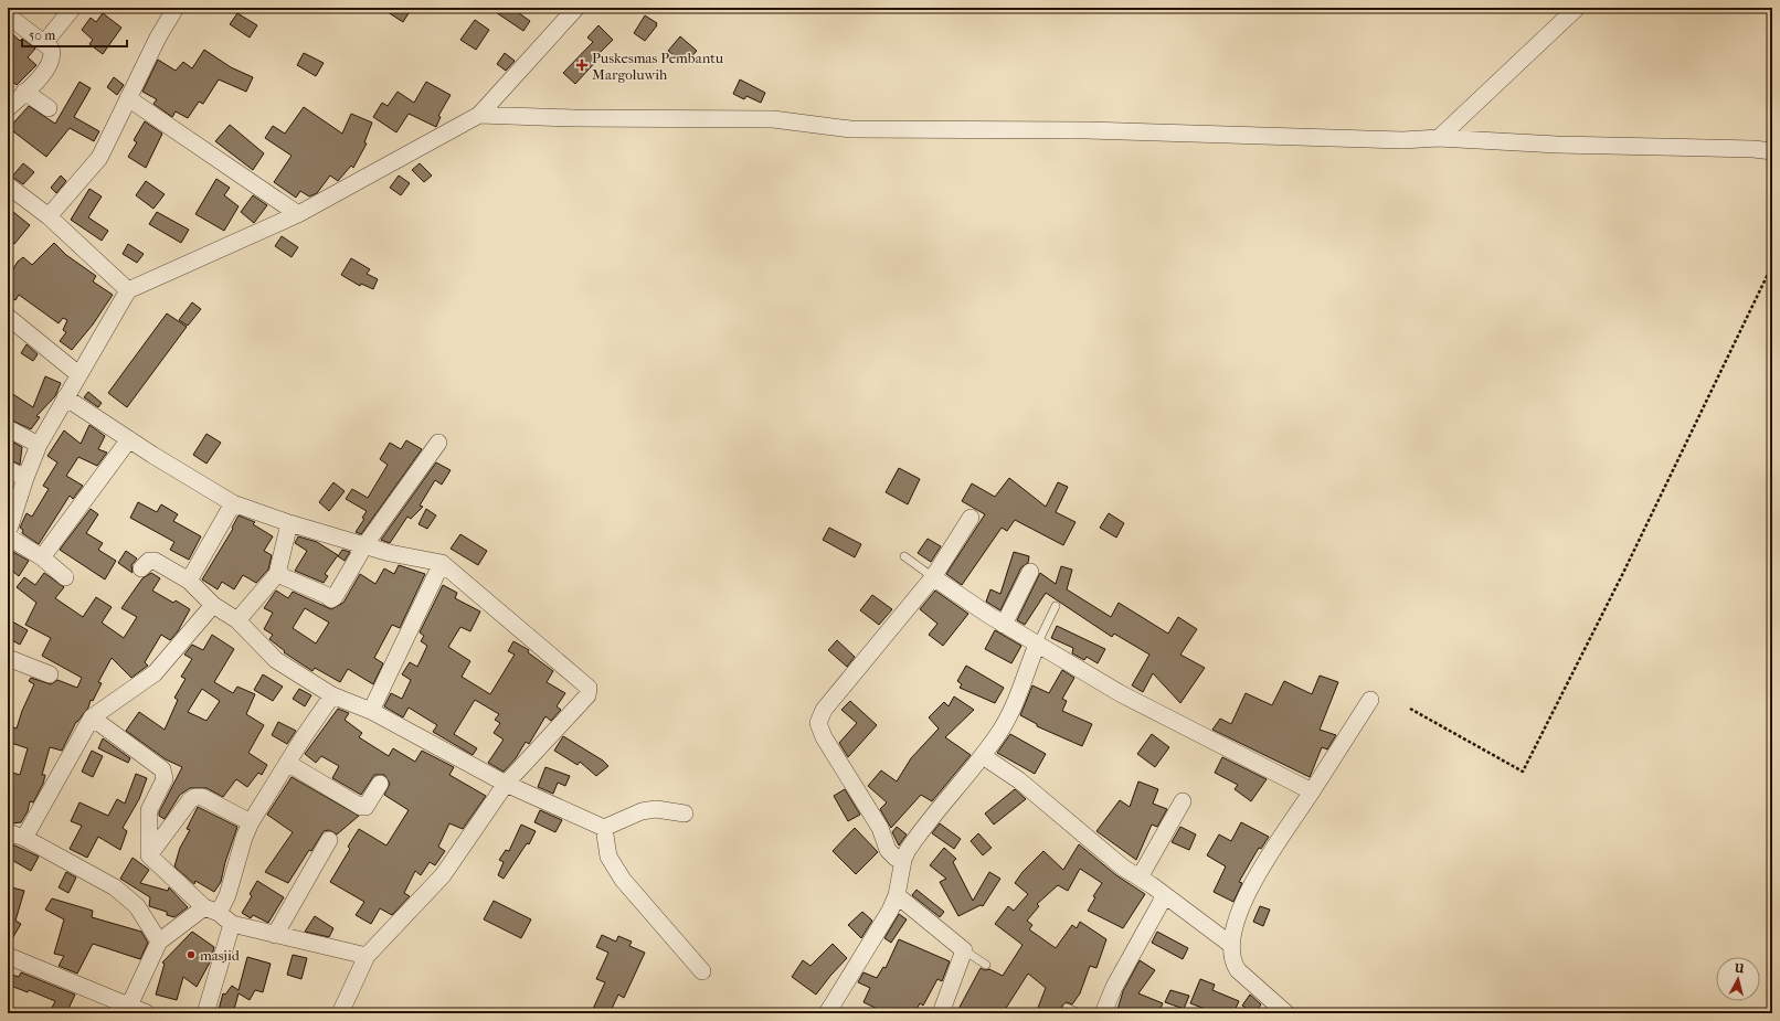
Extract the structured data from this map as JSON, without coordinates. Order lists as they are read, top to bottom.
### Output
{
  "places": {
    "health": ["Puskesmas Pembantu Margoluwih"],
    "other": ["masjid"]
  },
  "scale_bar": "50 m",
  "north": "top"
}
